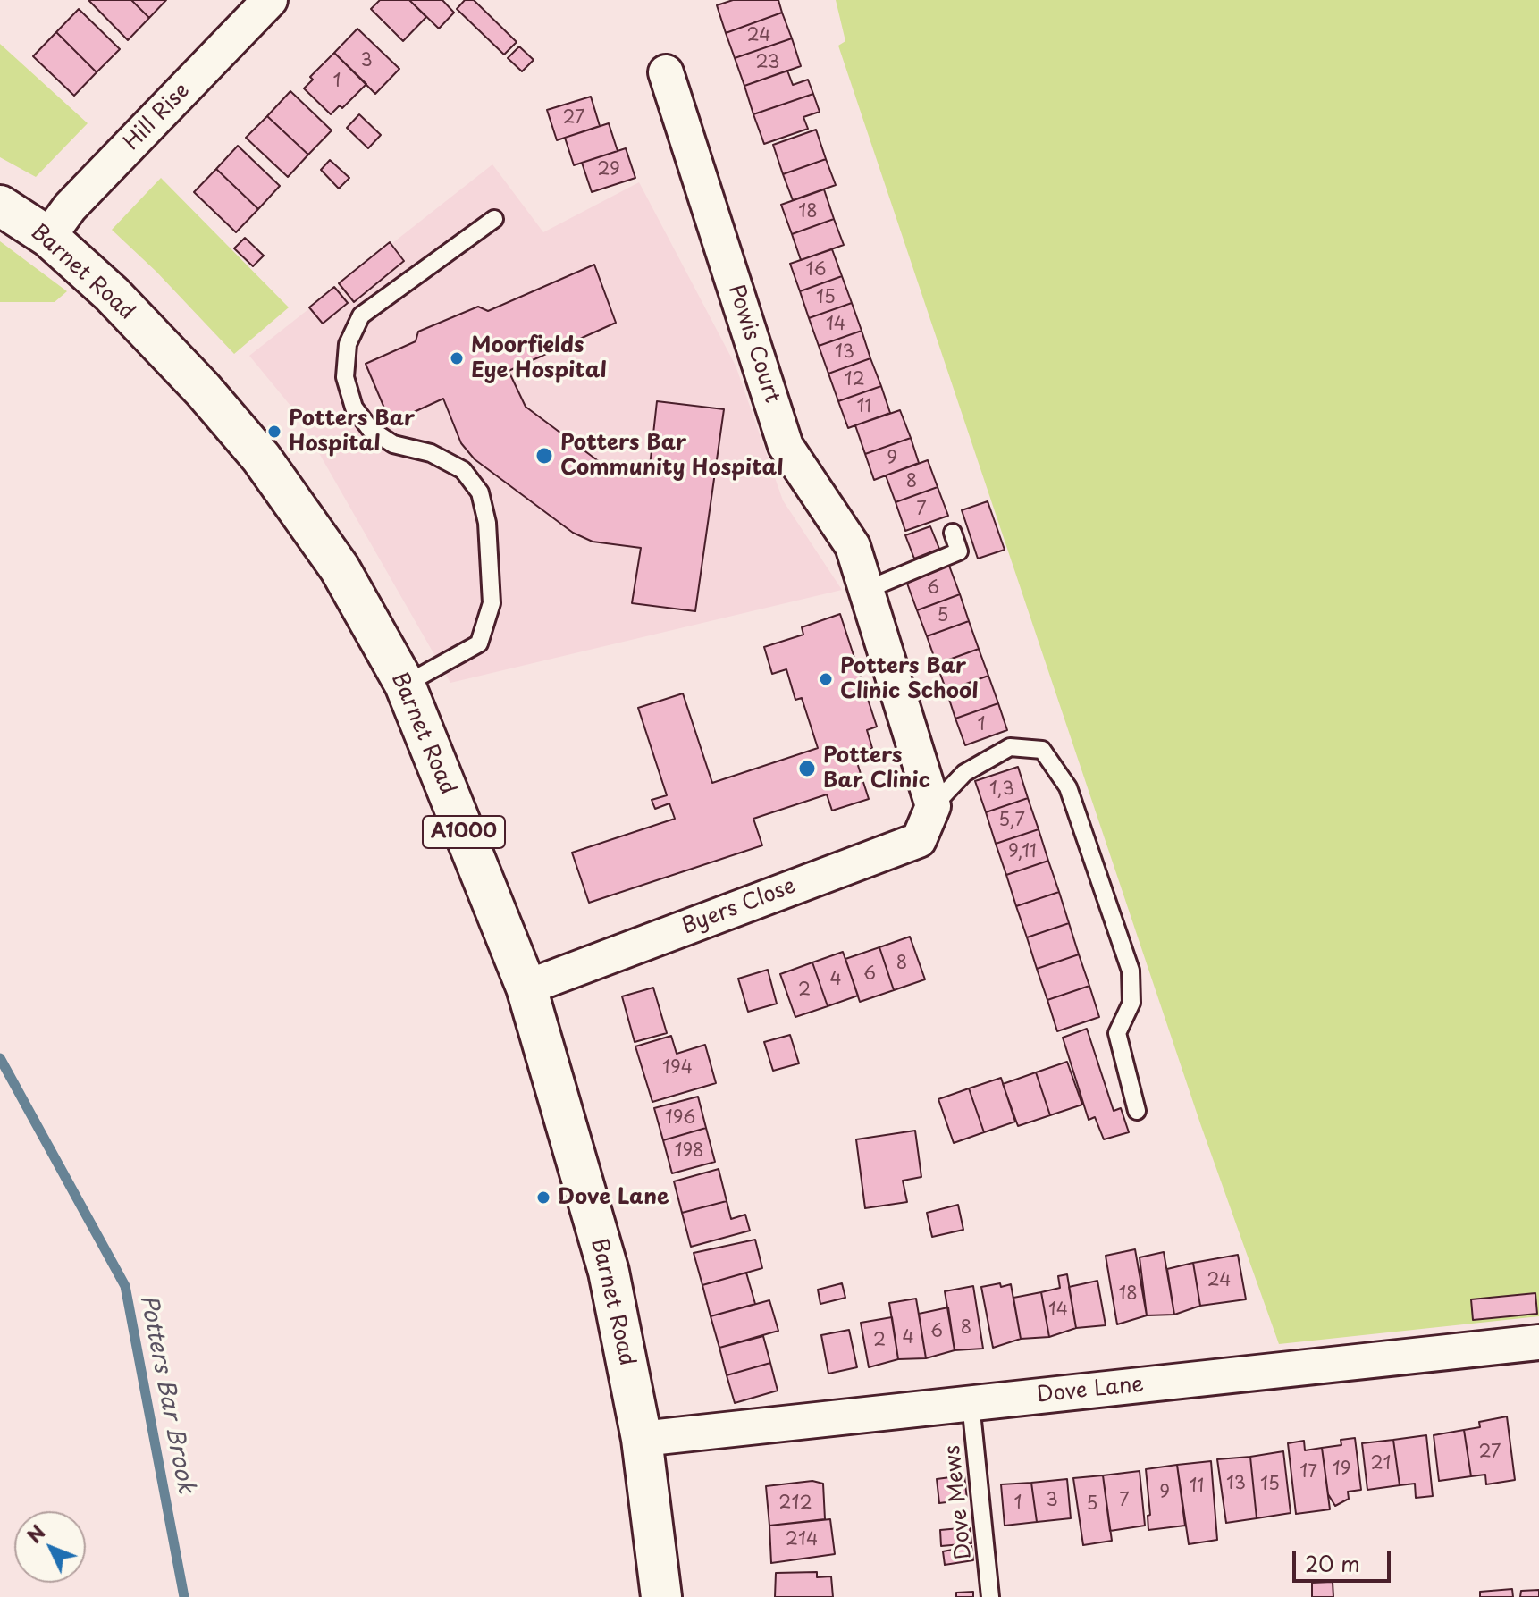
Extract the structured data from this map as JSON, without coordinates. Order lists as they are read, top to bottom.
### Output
{
  "streets": {
    "main road": ["Barnet Road", "A1000"],
    "street": [
      "Hill Rise",
      "Powis Court",
      "Byers Close",
      "Dove Lane"
    ],
    "lane": ["Dove Mews"]
  },
  "crossings": [
    ["Hill Rise", "Barnet Road"],
    ["Barnet Road", "Byers Close"],
    ["Barnet Road", "Dove Lane"],
    ["Powis Court", "Byers Close"],
    ["Dove Lane", "Dove Mews"]
  ],
  "water": ["Potters Bar Brook"],
  "places": [
    "Moorfields Eye Hospital",
    "Potters Bar Hospital",
    "Potters Bar Community Hospital",
    "Potters Bar Clinic School",
    "Potters Bar Clinic",
    "Dove Lane"
  ],
  "house_numbers": [
    "24",
    "3",
    "23",
    "1",
    "27",
    "29",
    "18",
    "16",
    "15",
    "14",
    "13",
    "12",
    "11",
    "9",
    "8",
    "7",
    "6",
    "5",
    "1",
    "1,3",
    "5,7",
    "9,11",
    "8",
    "6",
    "4",
    "2",
    "194",
    "196",
    "198",
    "24",
    "18",
    "14",
    "8",
    "6",
    "4",
    "2",
    "27",
    "21",
    "19",
    "17",
    "13",
    "15",
    "11",
    "9",
    "3",
    "7",
    "212",
    "1",
    "5",
    "214"
  ],
  "scale_bar": "20 m",
  "north": "top left"
}
